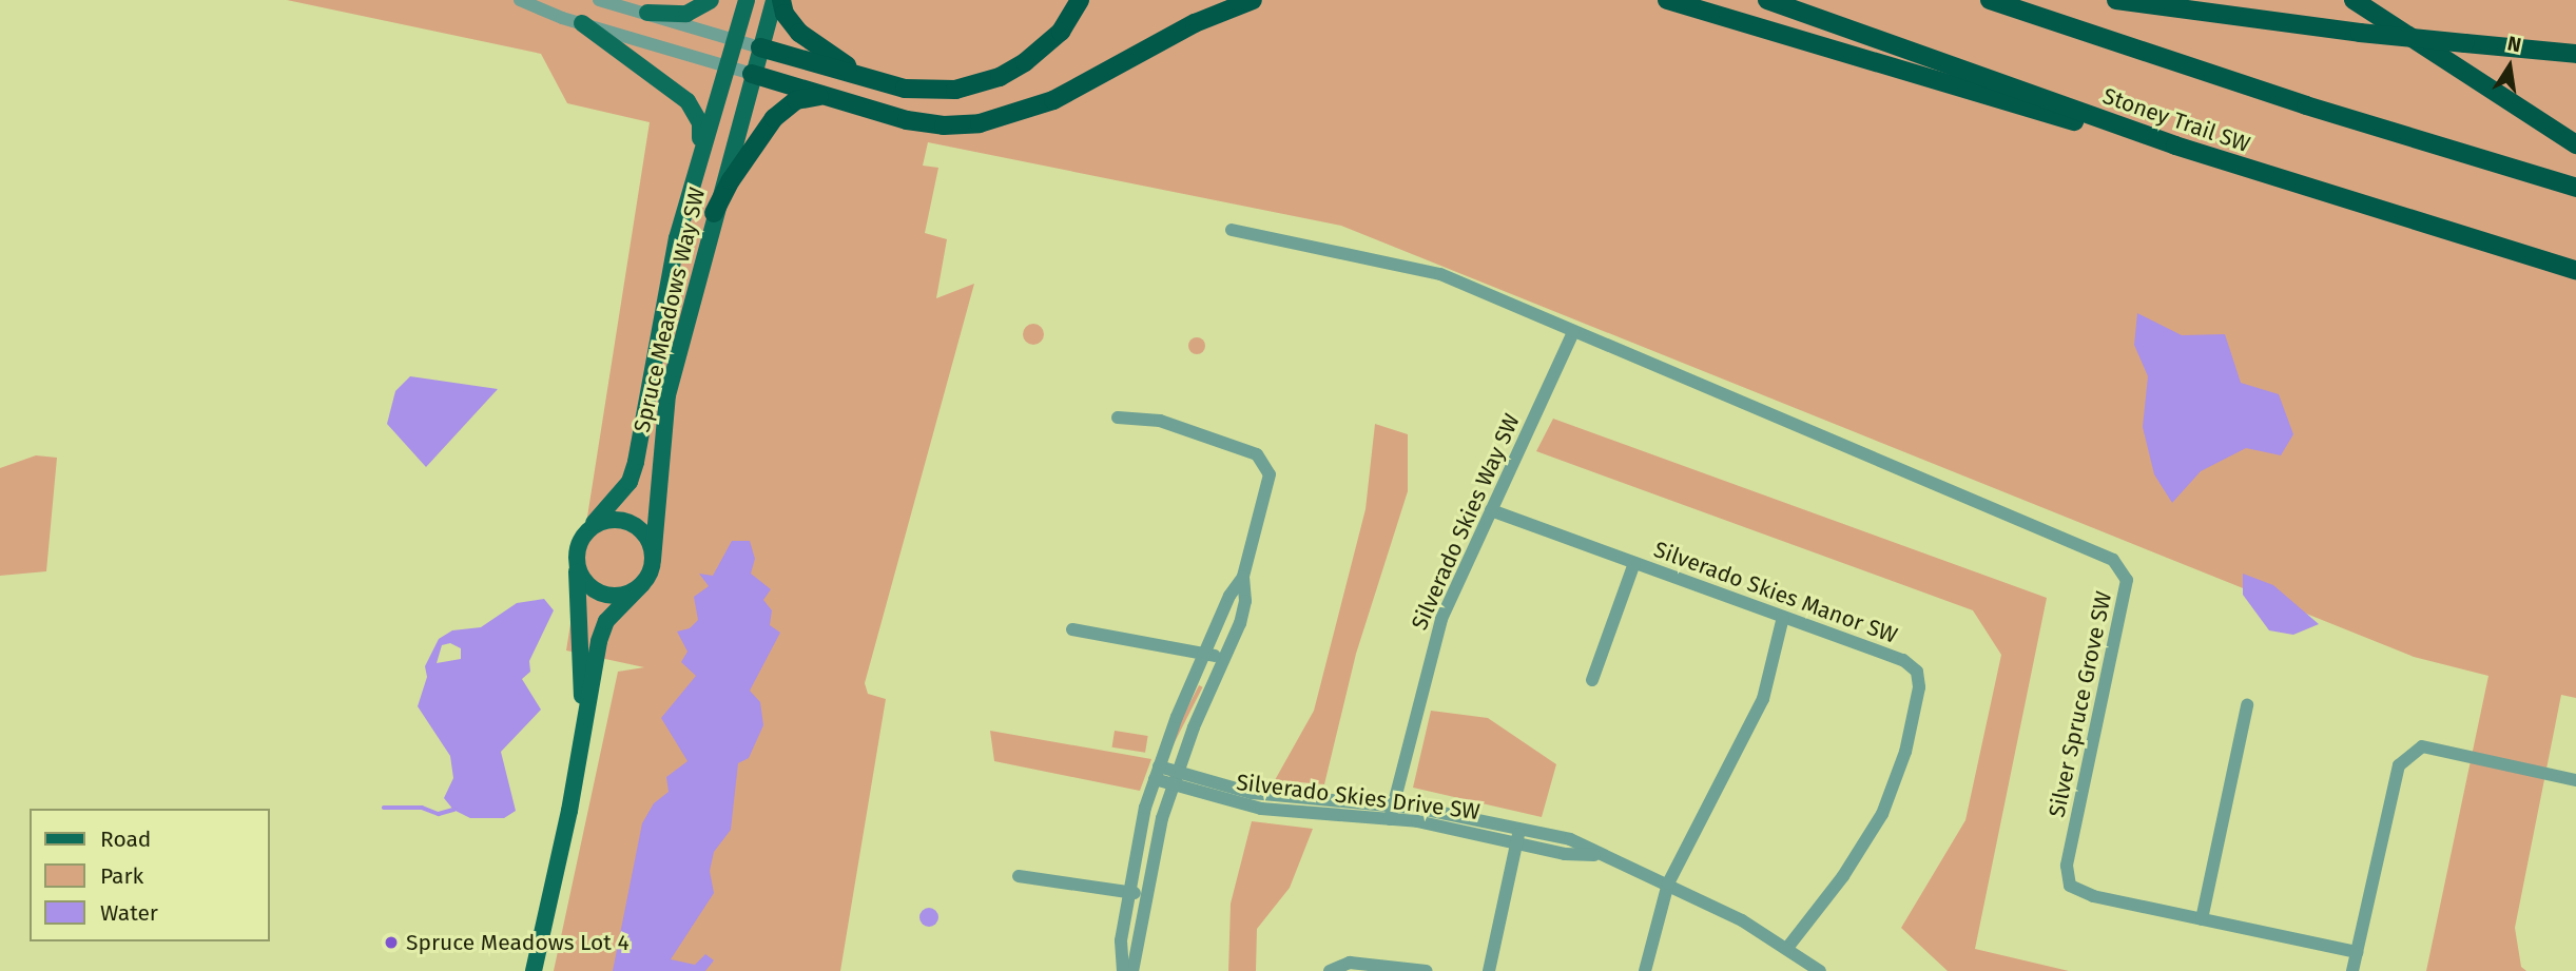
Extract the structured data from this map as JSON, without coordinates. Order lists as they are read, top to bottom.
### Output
{
  "streets": {
    "highway": ["Stoney Trail SW"],
    "main road": ["Spruce Meadows Way SW"],
    "street": [
      "Silverado Skies Way SW",
      "Silverado Skies Manor SW",
      "Silver Spruce Grove SW",
      "Silverado Skies Drive SW"
    ]
  },
  "crossings": [
    ["Silverado Skies Way SW", "Silverado Skies Manor SW"],
    ["Silverado Skies Way SW", "Silver Spruce Grove SW"],
    ["Silverado Skies Way SW", "Silverado Skies Drive SW"],
    ["Silverado Skies Manor SW", "Silverado Skies Drive SW"]
  ],
  "places": ["Spruce Meadows Lot 4"],
  "legend": ["Road", "Park", "Water"],
  "north": "top"
}
